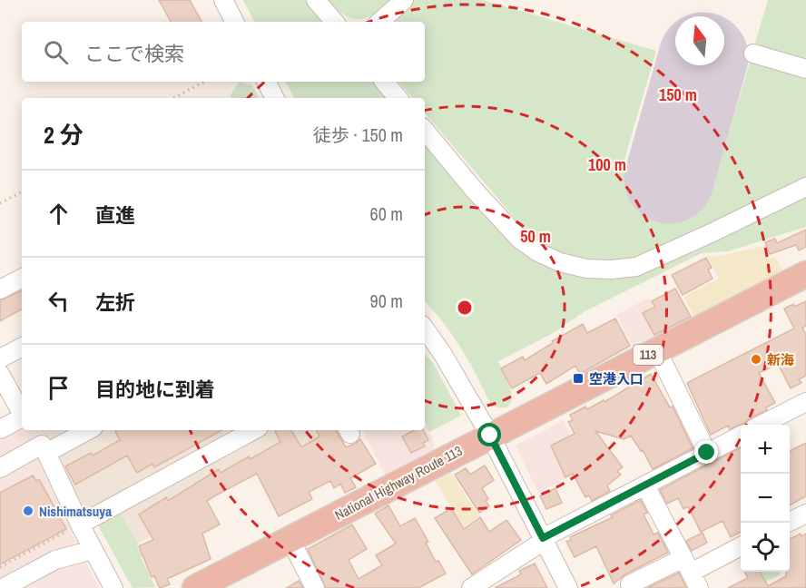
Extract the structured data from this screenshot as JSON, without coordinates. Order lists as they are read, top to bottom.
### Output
{
  "streets": {
    "highway": ["113", "National Highway Route 113"]
  },
  "places": {
    "other": ["新海", "Nishimatsuya"],
    "transit": ["空港入口"]
  },
  "north": "top",
  "page": {
    "search": "ここで検索",
    "heading": ["2 分", "徒歩 · 150 m"],
    "list": [
      ["直進", "60 m"],
      ["左折", "90 m"],
      "目的地に到着"
    ],
    "map_buttons": ["+", "−"]
  },
  "rings": ["150 m", "100 m", "50 m"]
}
